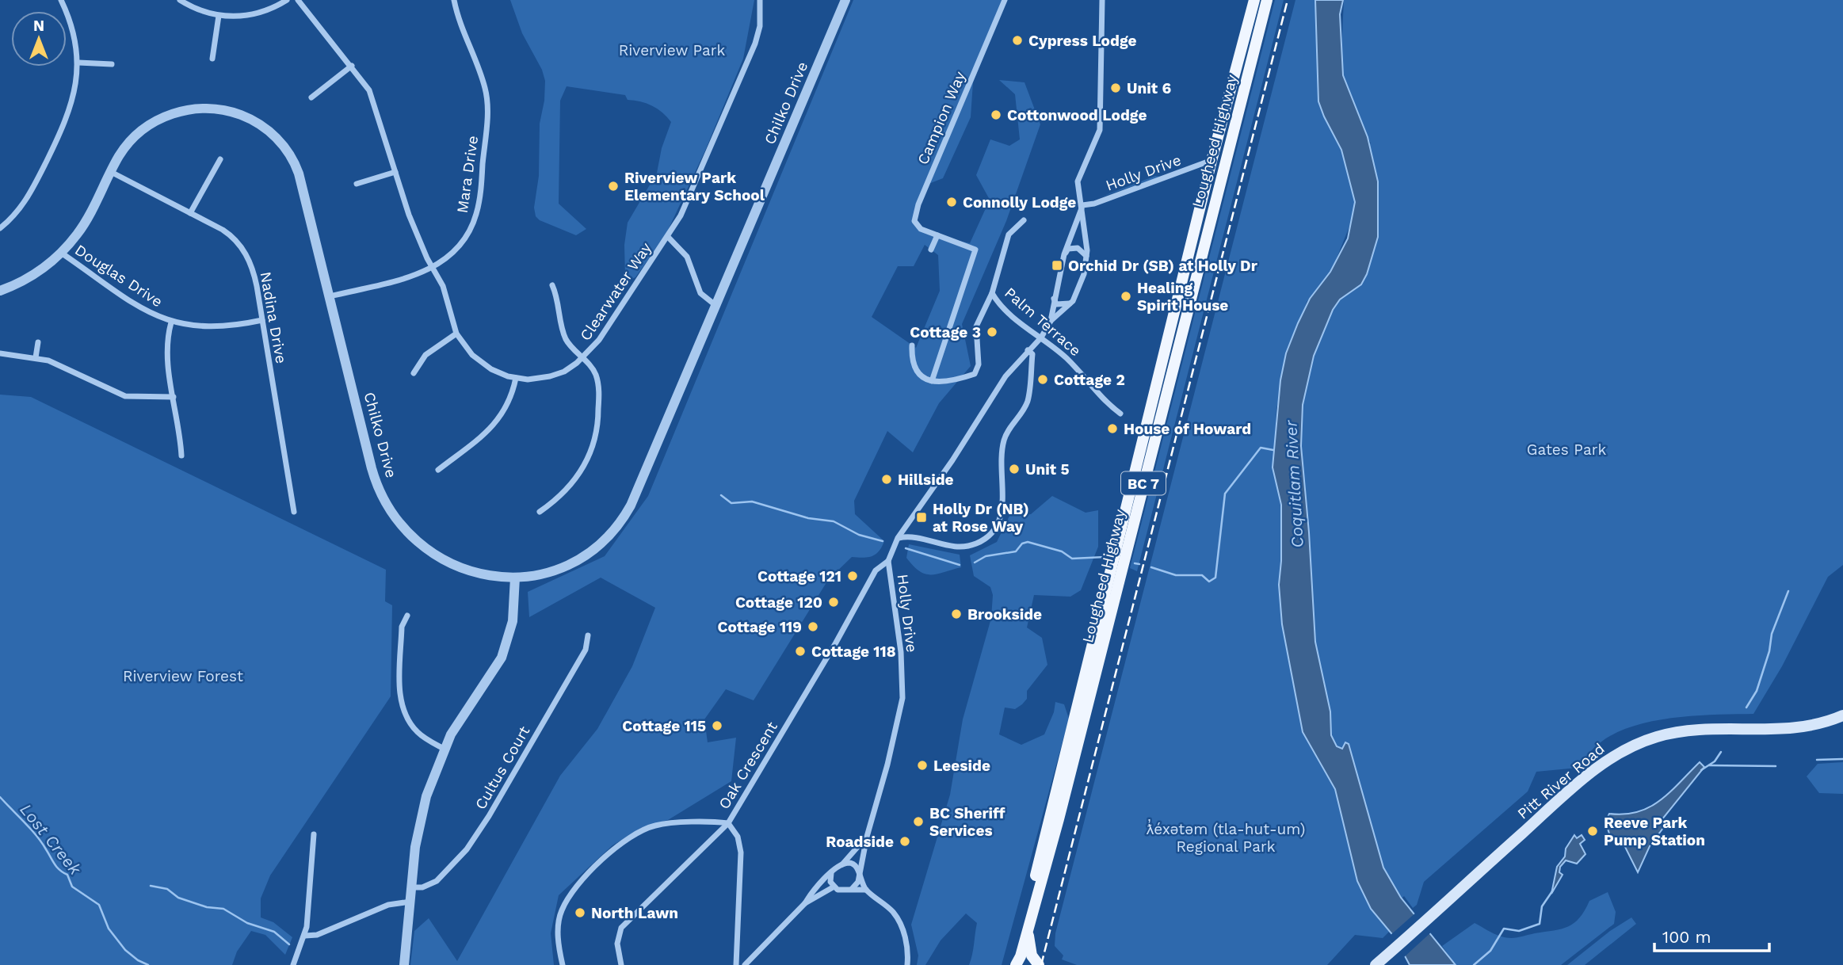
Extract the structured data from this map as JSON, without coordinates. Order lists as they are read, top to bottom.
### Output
{
  "streets": {
    "main road": ["Lougheed Highway", "BC 7", "Pitt River Road"],
    "street": [
      "Chilko Drive",
      "Campion Way",
      "Holly Drive",
      "Mara Drive",
      "Douglas Drive",
      "Clearwater Way",
      "Nadina Drive",
      "Palm Terrace",
      "Oak Crescent",
      "Cultus Court"
    ]
  },
  "crossings": [
    ["Chilko Drive", "Mara Drive"],
    ["Chilko Drive", "Douglas Drive"],
    ["Chilko Drive", "Nadina Drive"],
    ["Campion Way", "Palm Terrace"],
    ["Lougheed Highway", "Holly Drive"],
    ["Holly Drive", "Palm Terrace"],
    ["Holly Drive", "Oak Crescent"],
    ["Mara Drive", "Clearwater Way"],
    ["Douglas Drive", "Nadina Drive"]
  ],
  "water": ["Coquitlam River", "Lost Creek"],
  "parks": [
    "Riverview Park",
    "Gates Park",
    "Riverview Forest",
    "ƛ̓éxətəm (tla-hut-um) Regional Park"
  ],
  "places": {
    "other": [
      "Cypress Lodge",
      "Unit 6",
      "Cottonwood Lodge",
      "Riverview Park Elementary School",
      "Connolly Lodge",
      "Healing Spirit House",
      "Cottage 3",
      "Cottage 2",
      "House of Howard",
      "Unit 5",
      "Hillside",
      "Cottage 121",
      "Cottage 120",
      "Brookside",
      "Cottage 119",
      "Cottage 118",
      "Cottage 115",
      "Leeside",
      "BC Sheriff Services",
      "Reeve Park Pump Station",
      "Roadside",
      "North Lawn"
    ],
    "transit": ["Orchid Dr (SB) at Holly Dr", "Holly Dr (NB) at Rose Way"]
  },
  "scale_bar": "100 m",
  "north": "top"
}
